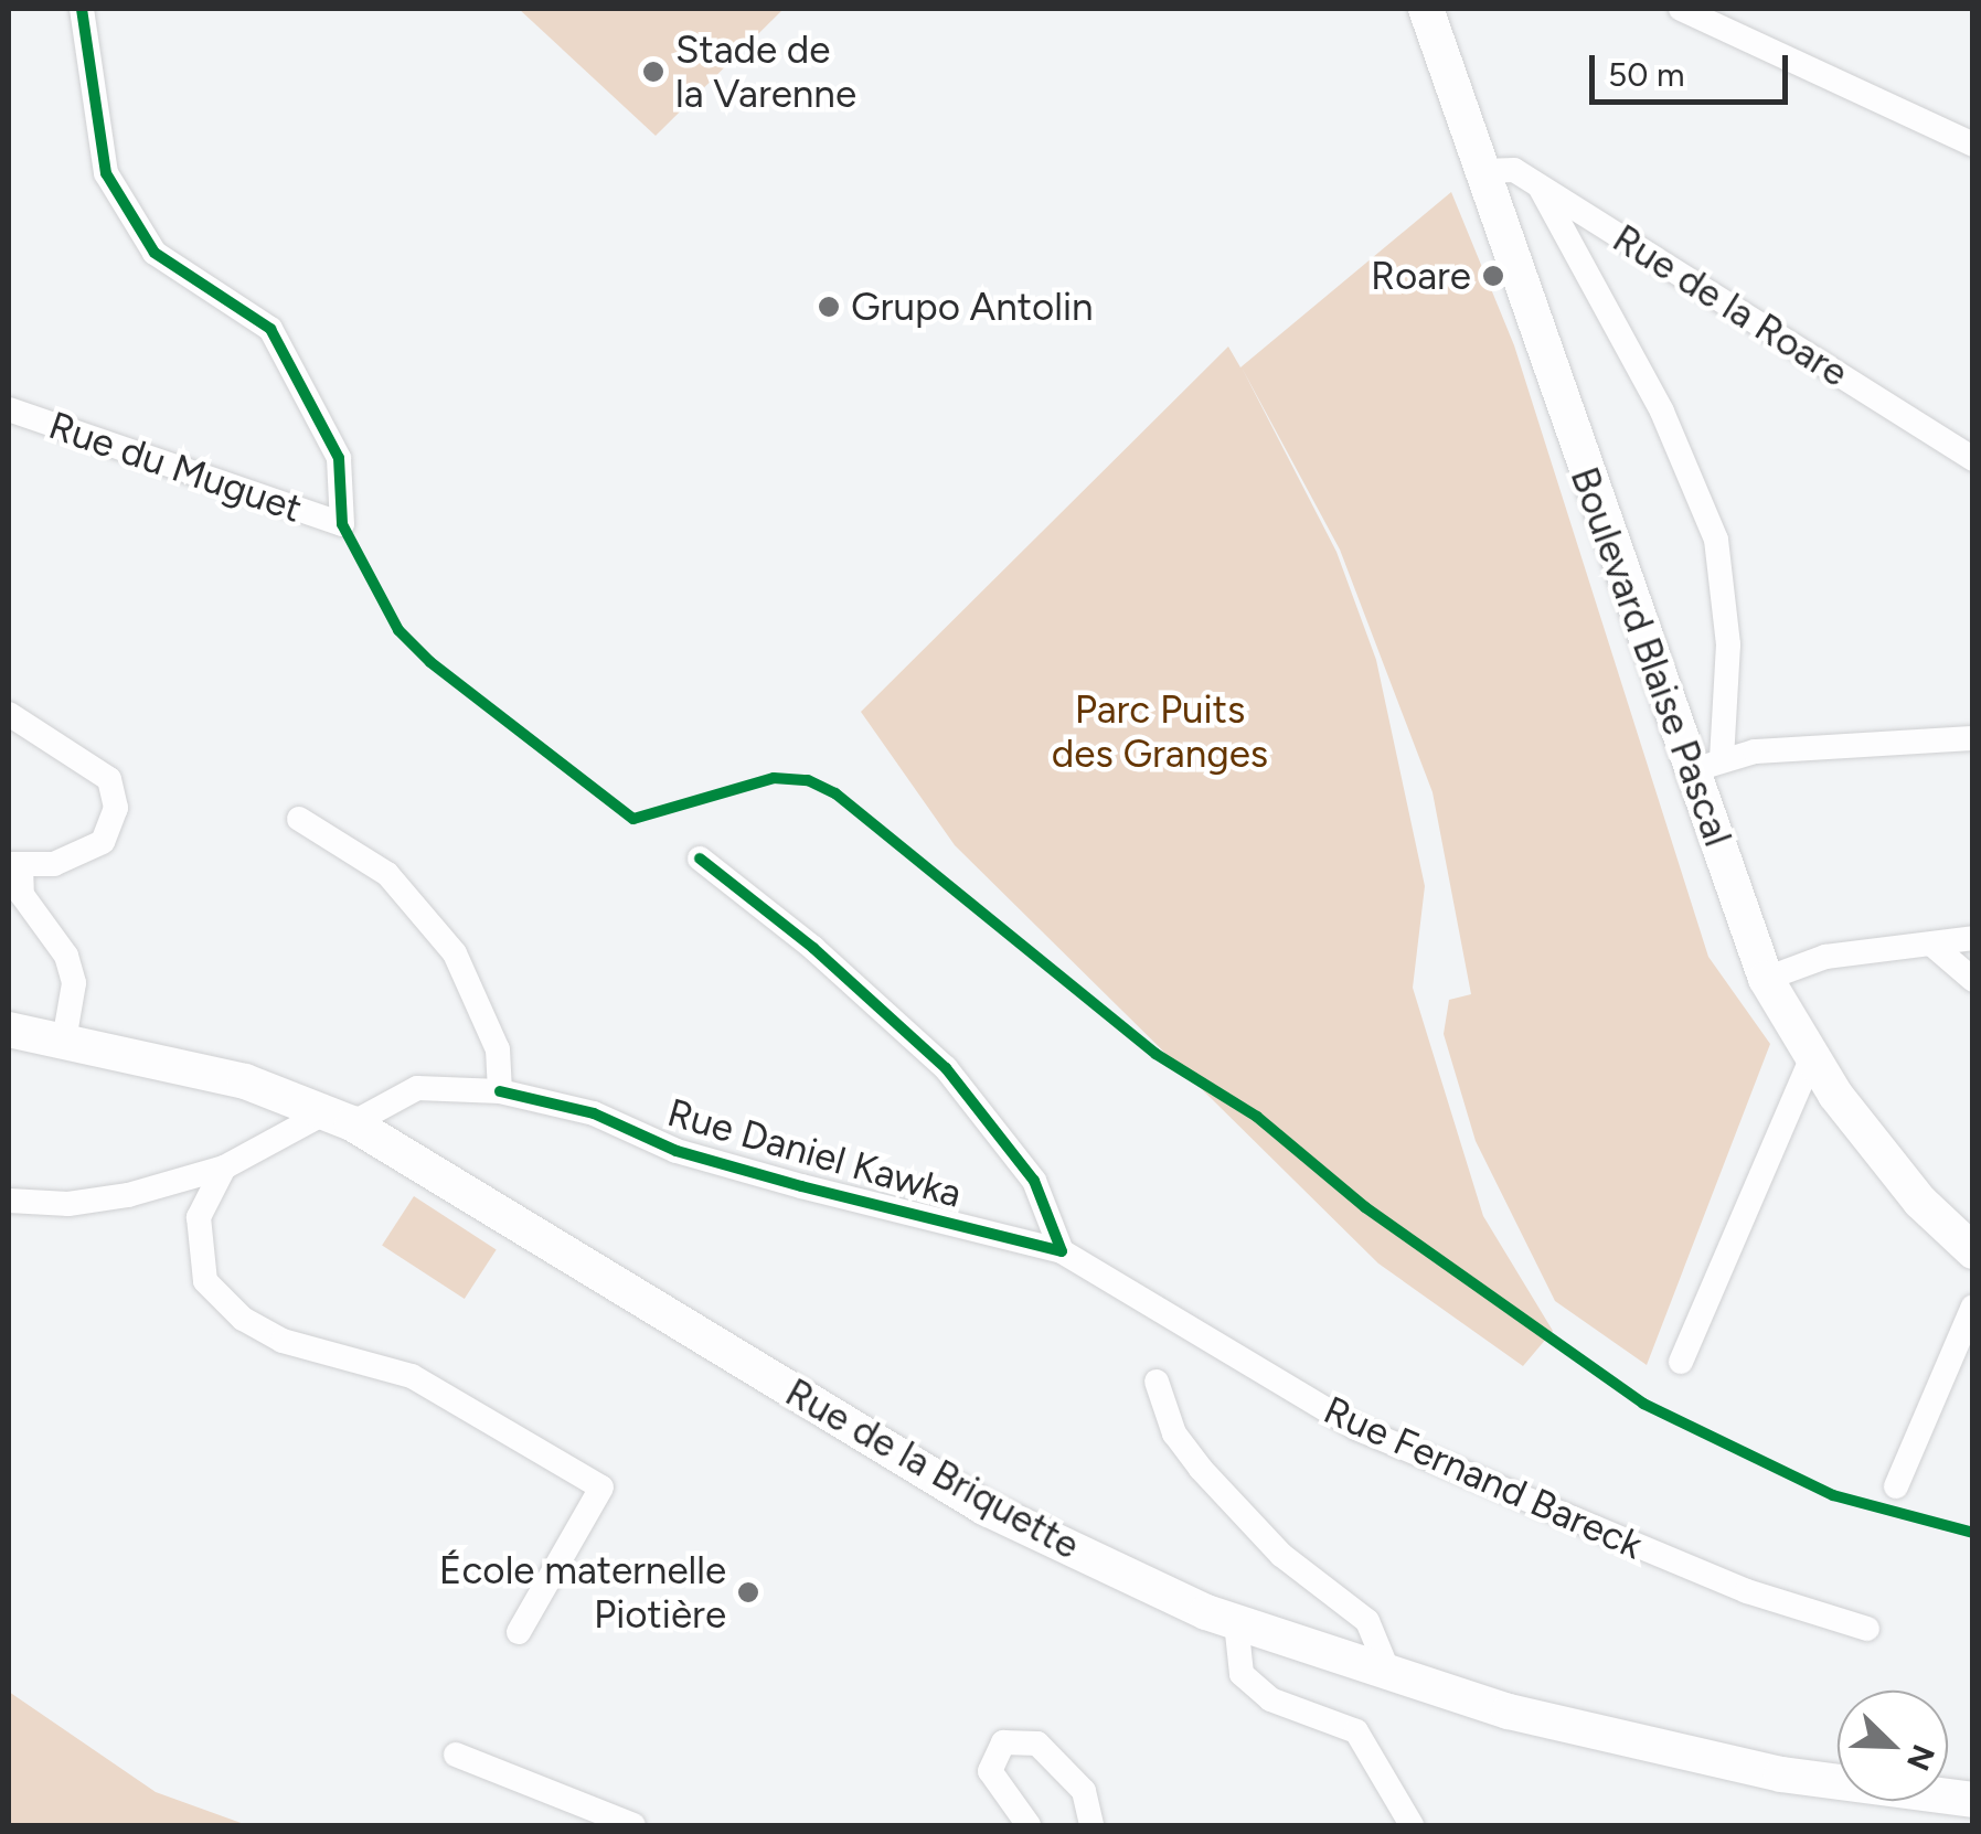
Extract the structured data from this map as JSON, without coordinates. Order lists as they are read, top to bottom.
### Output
{
  "streets": {
    "main road": ["Boulevard Blaise Pascal", "Rue de la Briquette"],
    "street": [
      "Rue de la Roare",
      "Rue du Muguet",
      "Rue Daniel Kawka",
      "Rue Fernand Bareck"
    ]
  },
  "crossings": [
    ["Rue de la Roare", "Boulevard Blaise Pascal"],
    ["Rue Daniel Kawka", "Rue de la Briquette"],
    ["Rue Daniel Kawka", "Rue Fernand Bareck"]
  ],
  "parks": ["Parc Puits des Granges"],
  "places": [
    "Stade de la Varenne",
    "Roare",
    "Grupo Antolin",
    "École maternelle Piotière"
  ],
  "scale_bar": "50 m",
  "north": "bottom right"
}
